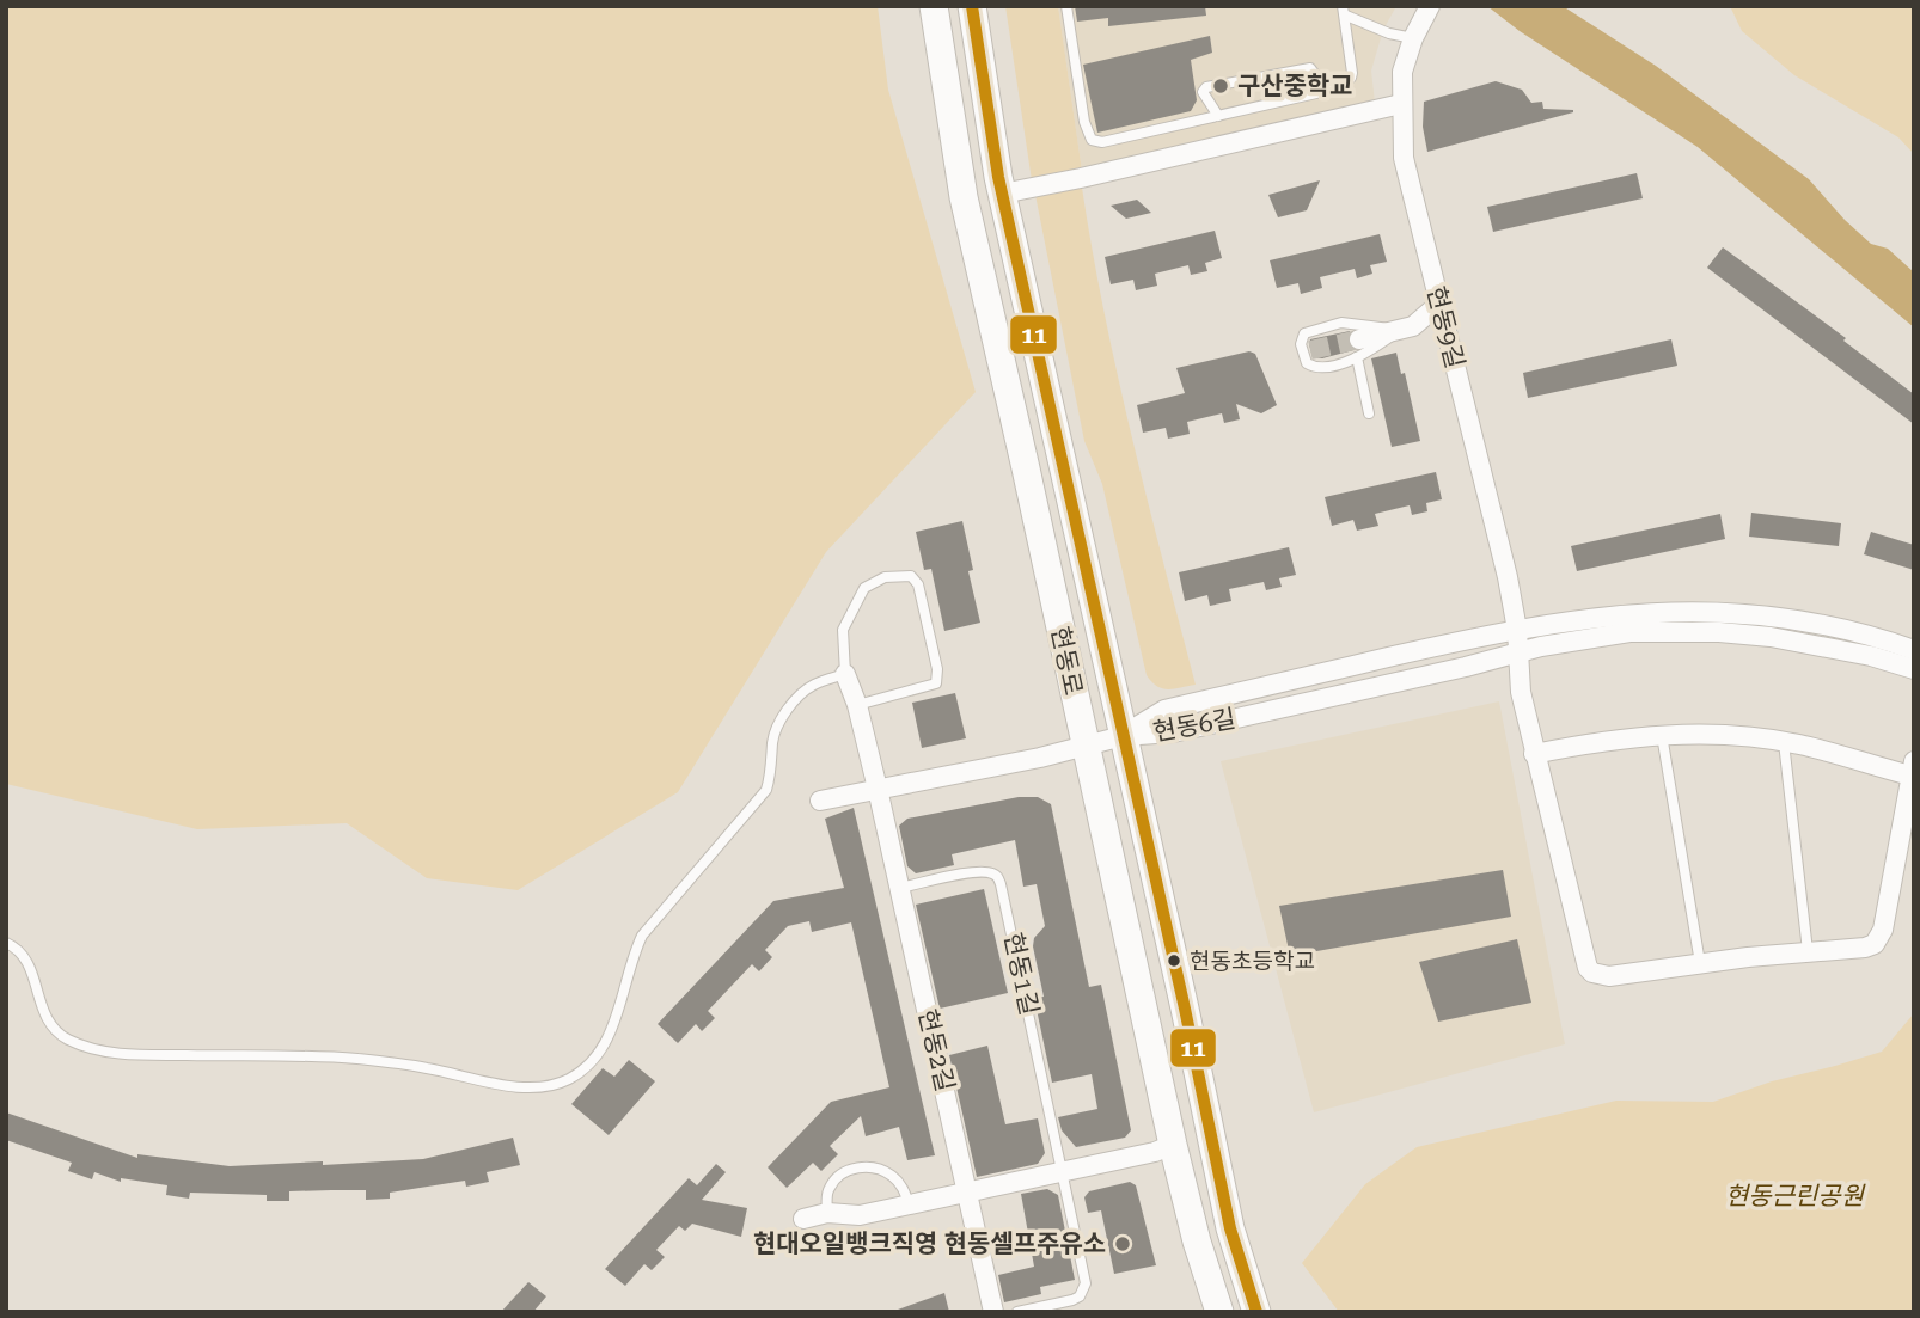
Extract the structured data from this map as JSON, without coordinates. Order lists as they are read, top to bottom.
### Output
{
  "streets": {
    "main road": ["현동로"],
    "street": ["현동9길", "현동6길", "현동2길"],
    "lane": ["현동1길"]
  },
  "crossings": [
    ["현동9길", "현동6길"],
    ["현동로", "현동6길"],
    ["현동1길", "현동2길"]
  ],
  "parks": ["현동근린공원"],
  "places": ["구산중학교", "현동초등학교", "현대오일뱅크직영 현동셀프주유소"],
  "lines": ["transit line 11"]
}
